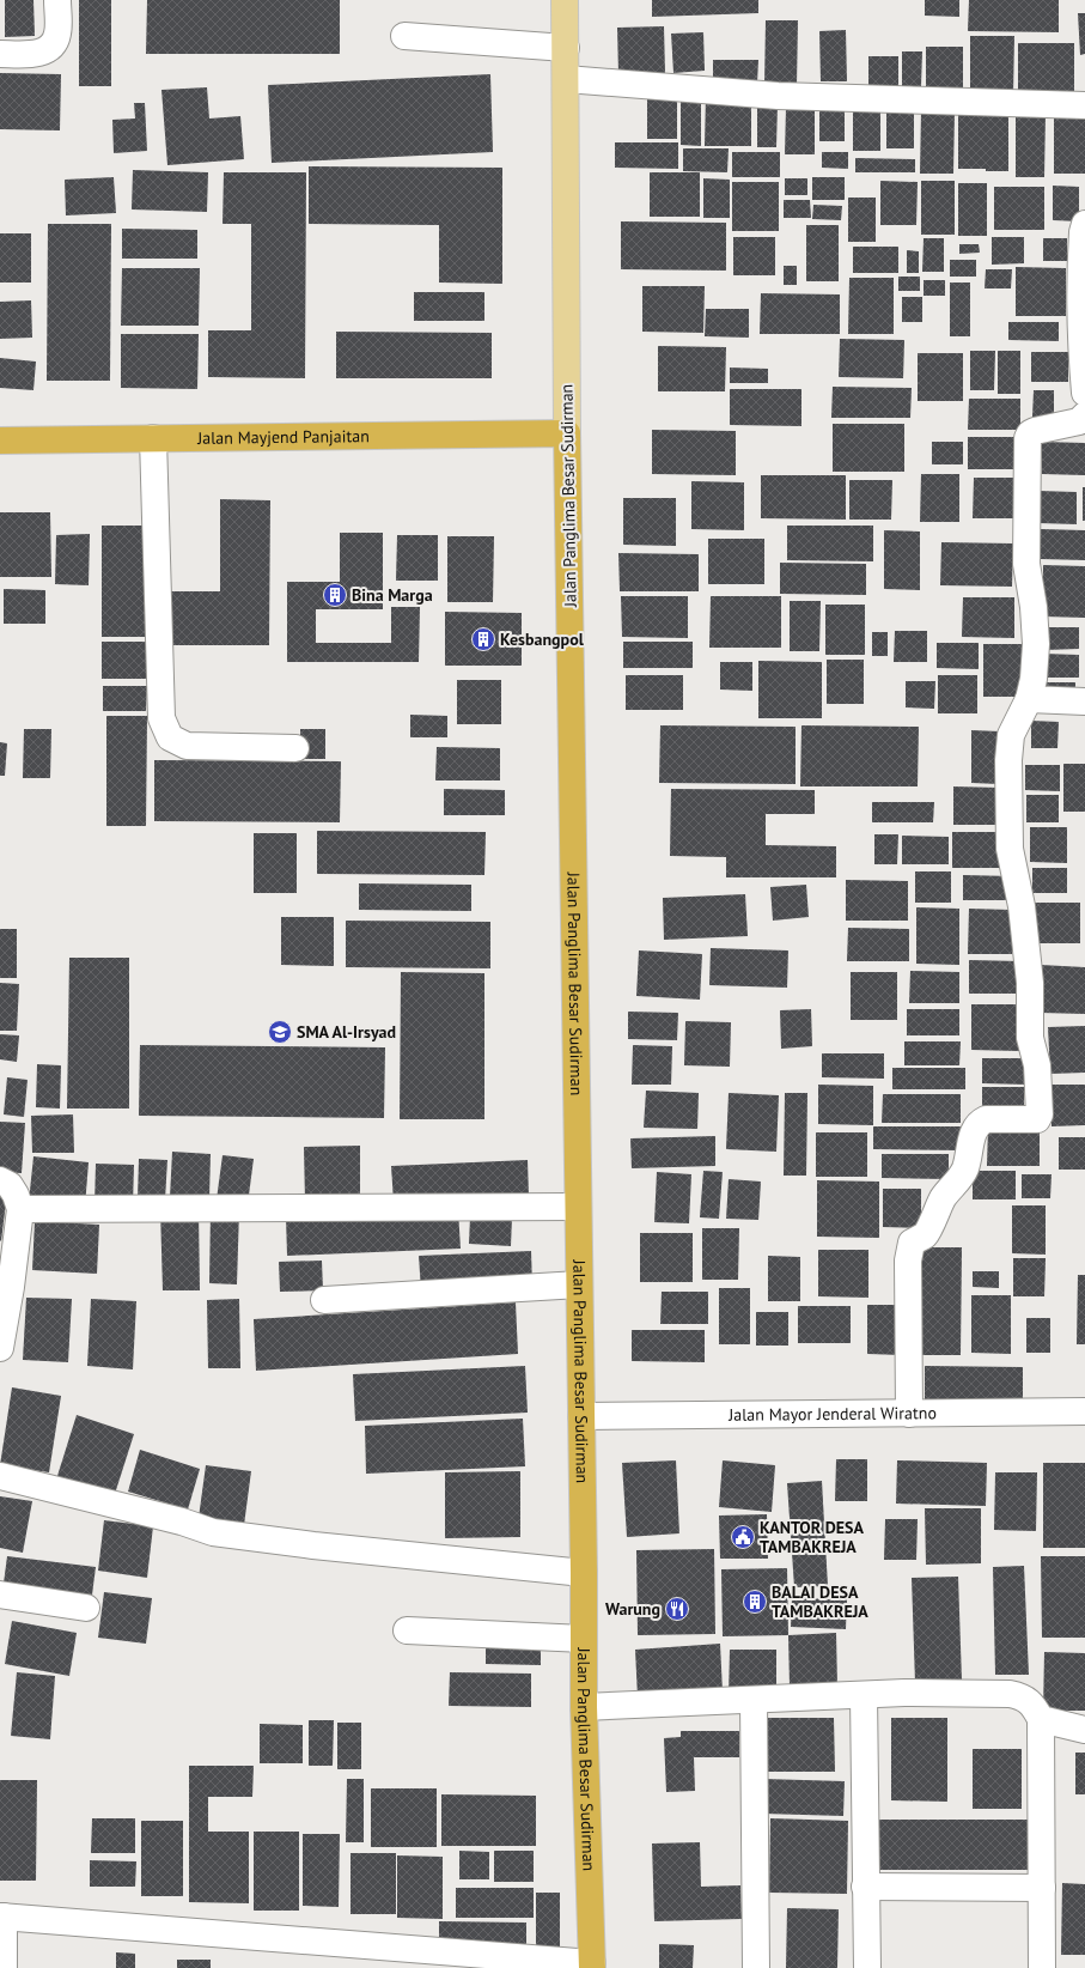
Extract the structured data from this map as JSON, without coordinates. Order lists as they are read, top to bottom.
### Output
{
  "streets": {
    "highway": ["Jalan Mayjend Panjaitan", "Jalan Panglima Besar Sudirman"],
    "street": ["Jalan Mayor Jenderal Wiratno"]
  },
  "crossings": [
    ["Jalan Mayjend Panjaitan", "Jalan Panglima Besar Sudirman"],
    ["Jalan Panglima Besar Sudirman", "Jalan Mayor Jenderal Wiratno"]
  ],
  "places": {
    "building": ["Bina Marga", "Kesbangpol", "BALAI DESA TAMBAKREJA"],
    "school or university": ["SMA Al-Irsyad"],
    "public building": ["KANTOR DESA TAMBAKREJA"],
    "restaurant": ["Warung"]
  }
}
